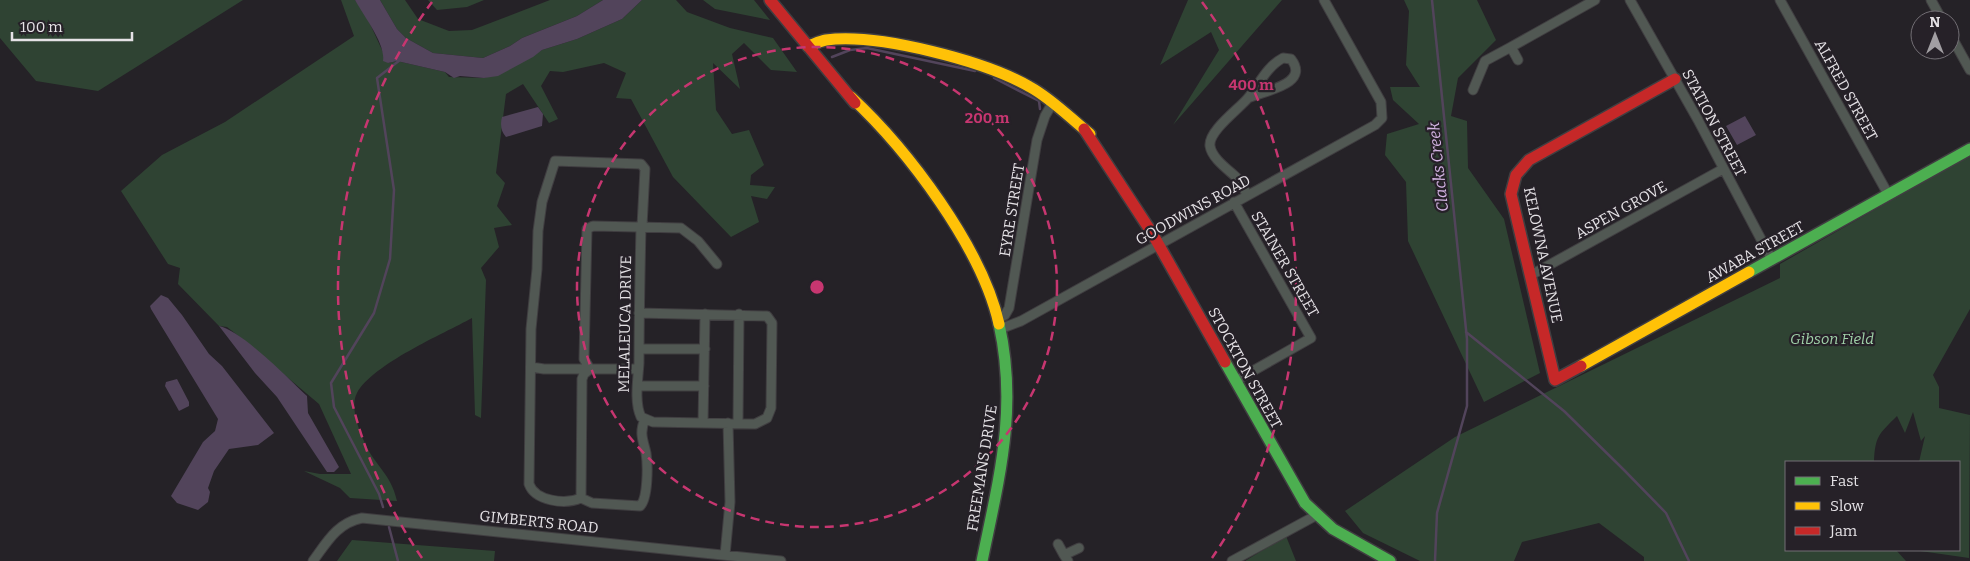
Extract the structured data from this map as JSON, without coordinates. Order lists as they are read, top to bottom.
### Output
{
  "streets": {
    "street": [
      "ALFRED STREET",
      "STATION STREET",
      "EYRE STREET",
      "GOODWINS ROAD",
      "ASPEN GROVE",
      "AWABA STREET",
      "KELOWNA AVENUE",
      "STAINER STREET",
      "MELALEUCA DRIVE",
      "STOCKTON STREET",
      "FREEMANS DRIVE",
      "GIMBERTS ROAD"
    ]
  },
  "crossings": [
    ["ALFRED STREET", "AWABA STREET"],
    ["STATION STREET", "ASPEN GROVE"],
    ["STATION STREET", "AWABA STREET"],
    ["STATION STREET", "KELOWNA AVENUE"],
    ["EYRE STREET", "GOODWINS ROAD"],
    ["EYRE STREET", "STOCKTON STREET"],
    ["EYRE STREET", "FREEMANS DRIVE"],
    ["GOODWINS ROAD", "STAINER STREET"],
    ["GOODWINS ROAD", "STOCKTON STREET"],
    ["GOODWINS ROAD", "FREEMANS DRIVE"],
    ["ASPEN GROVE", "KELOWNA AVENUE"],
    ["AWABA STREET", "KELOWNA AVENUE"],
    ["STAINER STREET", "STOCKTON STREET"],
    ["STOCKTON STREET", "FREEMANS DRIVE"]
  ],
  "water": ["Clacks Creek"],
  "parks": ["Gibson Field"],
  "legend": ["Fast", "Slow", "Jam"],
  "scale_bar": "100 m",
  "north": "top",
  "rings": ["400 m", "200 m"]
}
